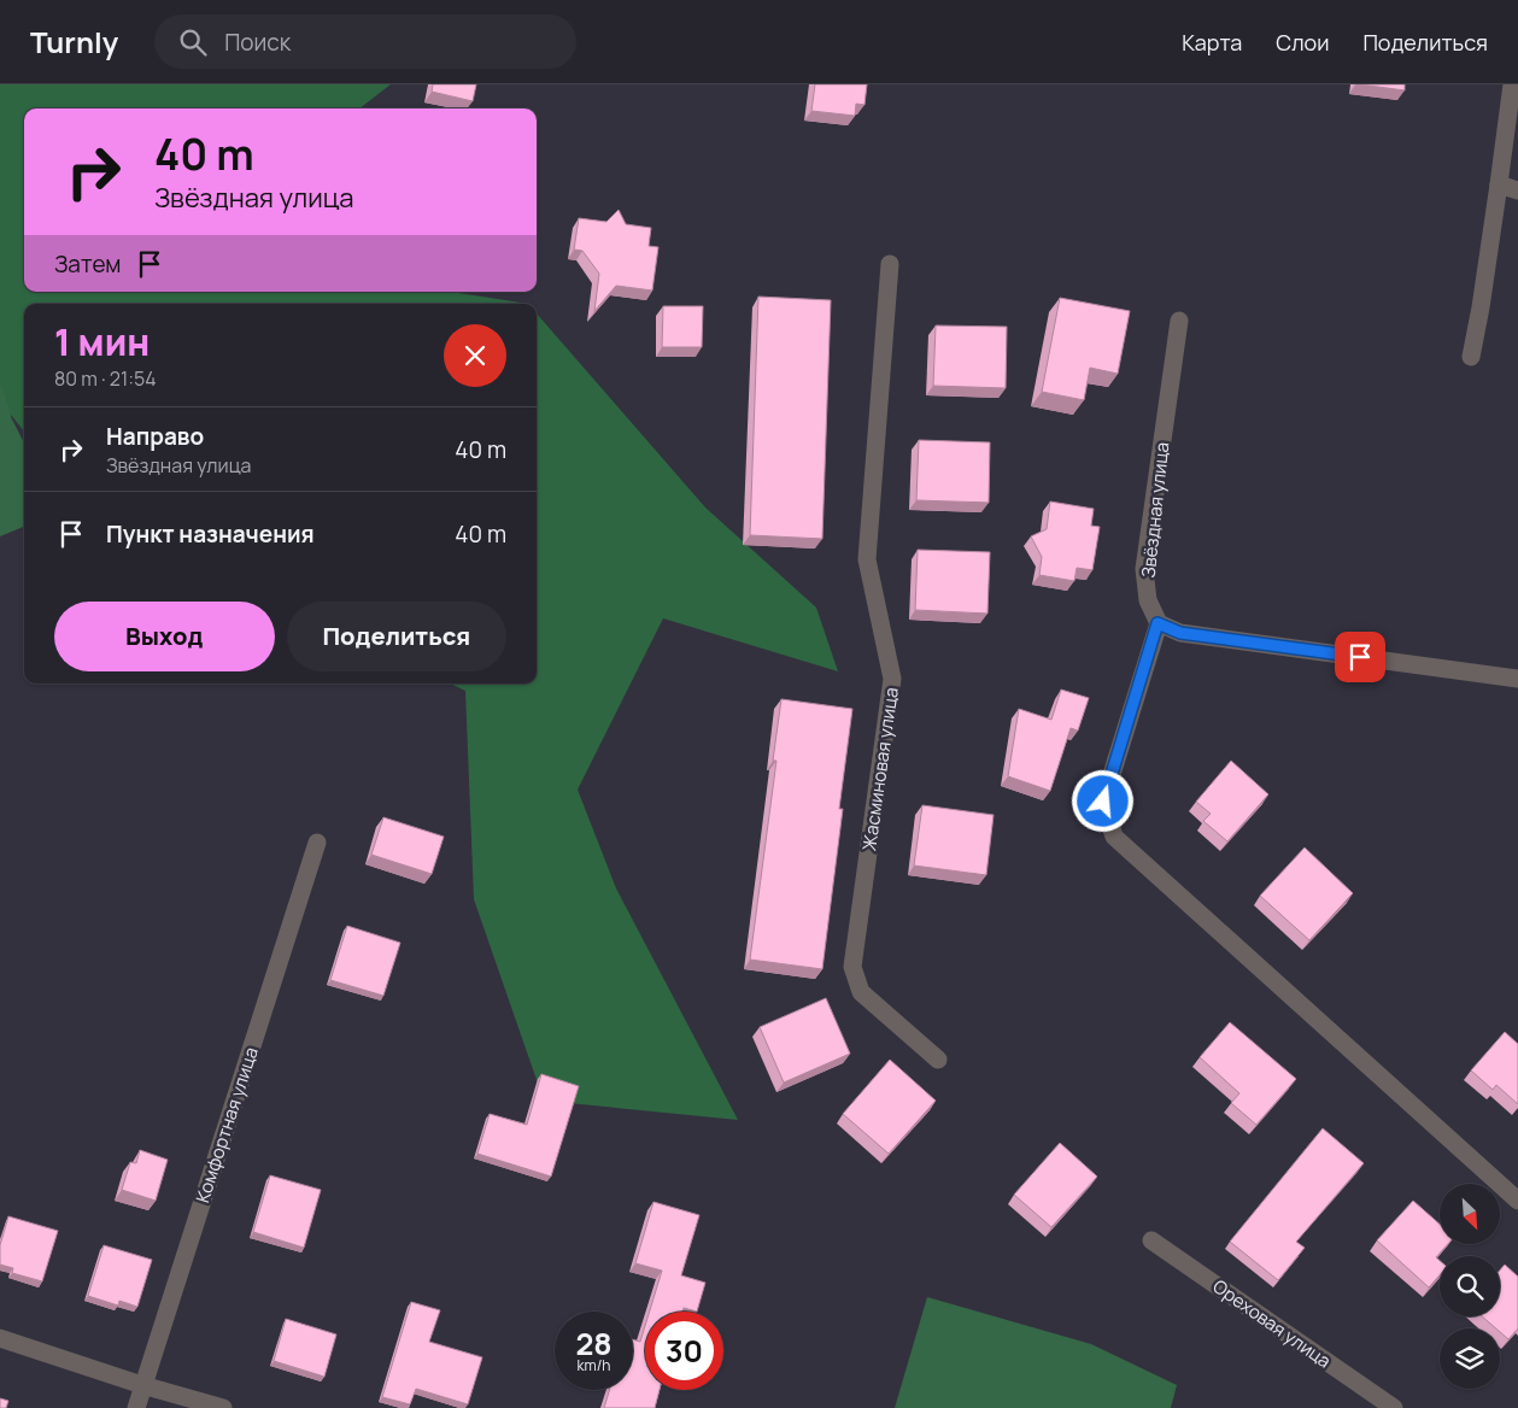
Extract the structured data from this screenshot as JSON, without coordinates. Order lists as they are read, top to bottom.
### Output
{
  "streets": {
    "street": [
      "Звёздная улица",
      "Жасминовая улица",
      "Комфортная улица",
      "Ореховая улица"
    ]
  },
  "north": "bottom right",
  "page": {
    "header": "Turnly",
    "search": "Поиск",
    "nav": ["Карта", "Слои", "Поделиться"],
    "turn": ["40 m", "Звёздная улица"],
    "then": "Затем",
    "heading": ["1 мин", "80 m · 21:54"],
    "list": [
      {
        "name": "Направо",
        "note": "Звёздная улица",
        "value": "40 m"
      },
      {
        "name": "Пункт назначения",
        "value": "40 m"
      }
    ],
    "buttons": ["Выход", "Поделиться"],
    "speed": "28 km/h",
    "limit": "30"
  }
}
